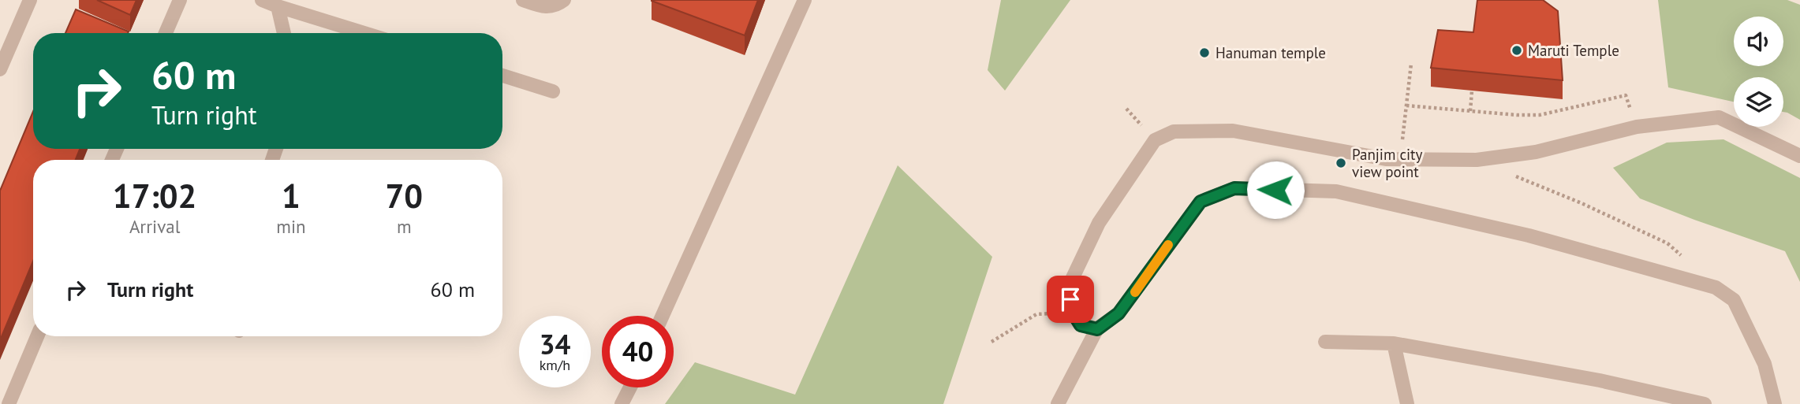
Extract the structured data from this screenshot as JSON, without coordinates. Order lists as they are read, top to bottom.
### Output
{
  "places": ["Maruti Temple", "Hanuman temple", "Panjim city view point"],
  "page": {
    "turn": ["60 m", "Turn right"],
    "eta": [
      "17:02",
      "Arrival",
      "1",
      "min",
      "70",
      "m"
    ],
    "list": [
      {
        "name": "Turn right",
        "value": "60 m"
      }
    ],
    "speed": "34 km/h",
    "limit": "40"
  }
}
